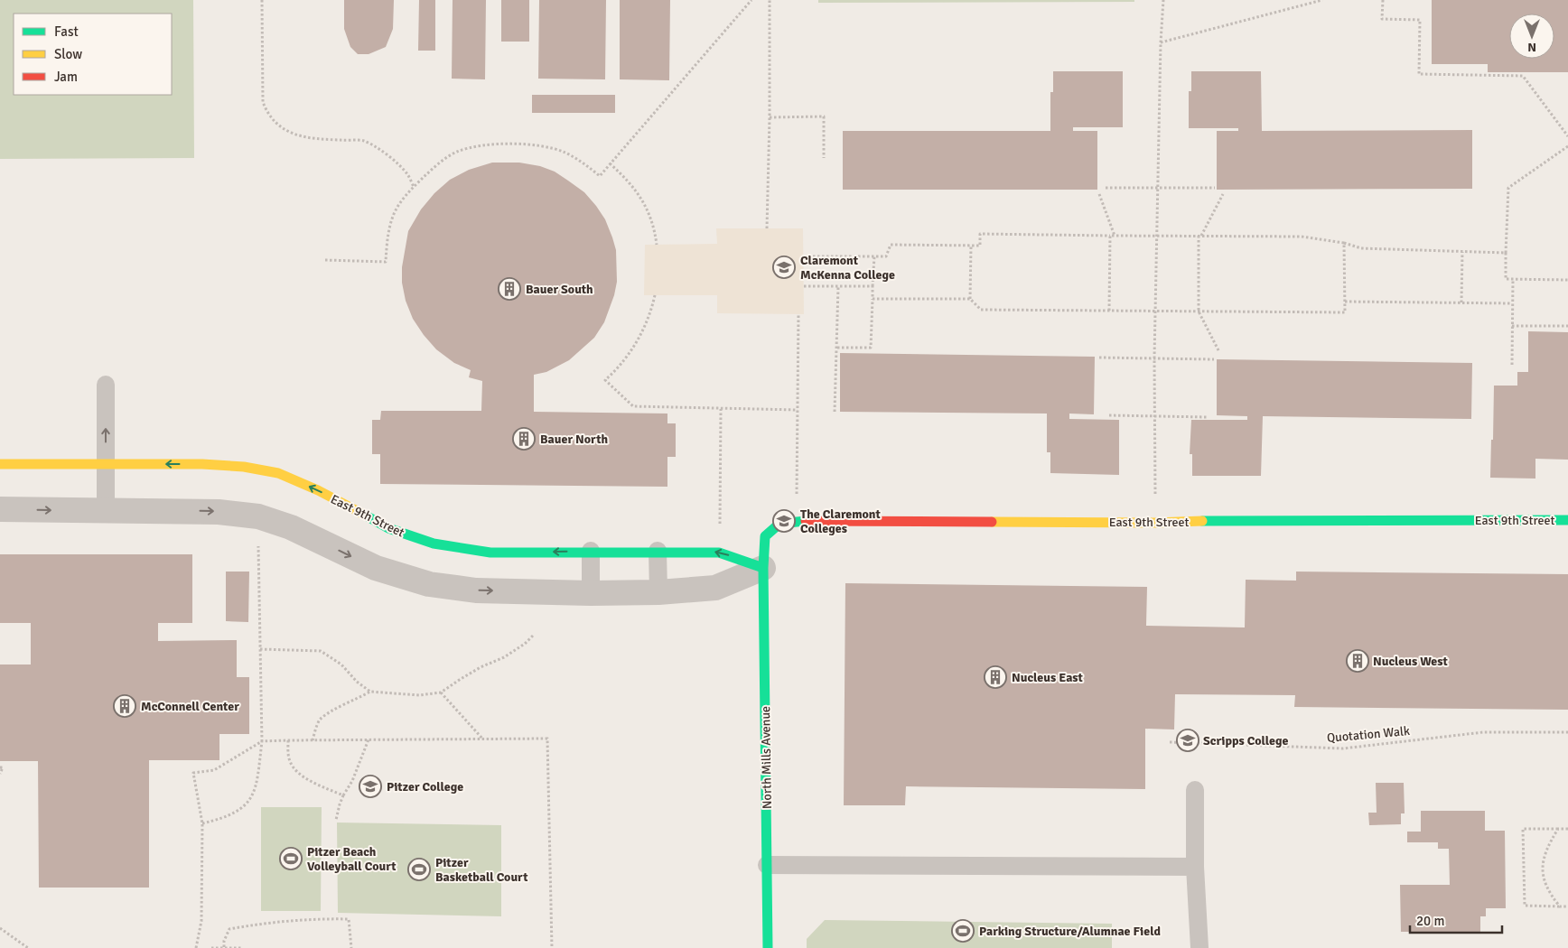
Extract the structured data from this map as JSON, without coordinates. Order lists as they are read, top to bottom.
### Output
{
  "streets": {
    "street": ["East 9th Street", "North Mills Avenue"],
    "path": ["Quotation Walk"]
  },
  "crossings": [
    ["East 9th Street", "North Mills Avenue"]
  ],
  "places": {
    "school or university": [
      "Claremont McKenna College",
      "The Claremont Colleges",
      "Scripps College",
      "Pitzer College"
    ],
    "building": [
      "Bauer South",
      "Bauer North",
      "Nucleus West",
      "Nucleus East",
      "McConnell Center"
    ],
    "sports": ["Pitzer Beach Volleyball Court", "Pitzer Basketball Court", "Parking Structure/Alumnae Field"]
  },
  "legend": ["Fast", "Slow", "Jam"],
  "scale_bar": "20 m",
  "north": "bottom"
}
